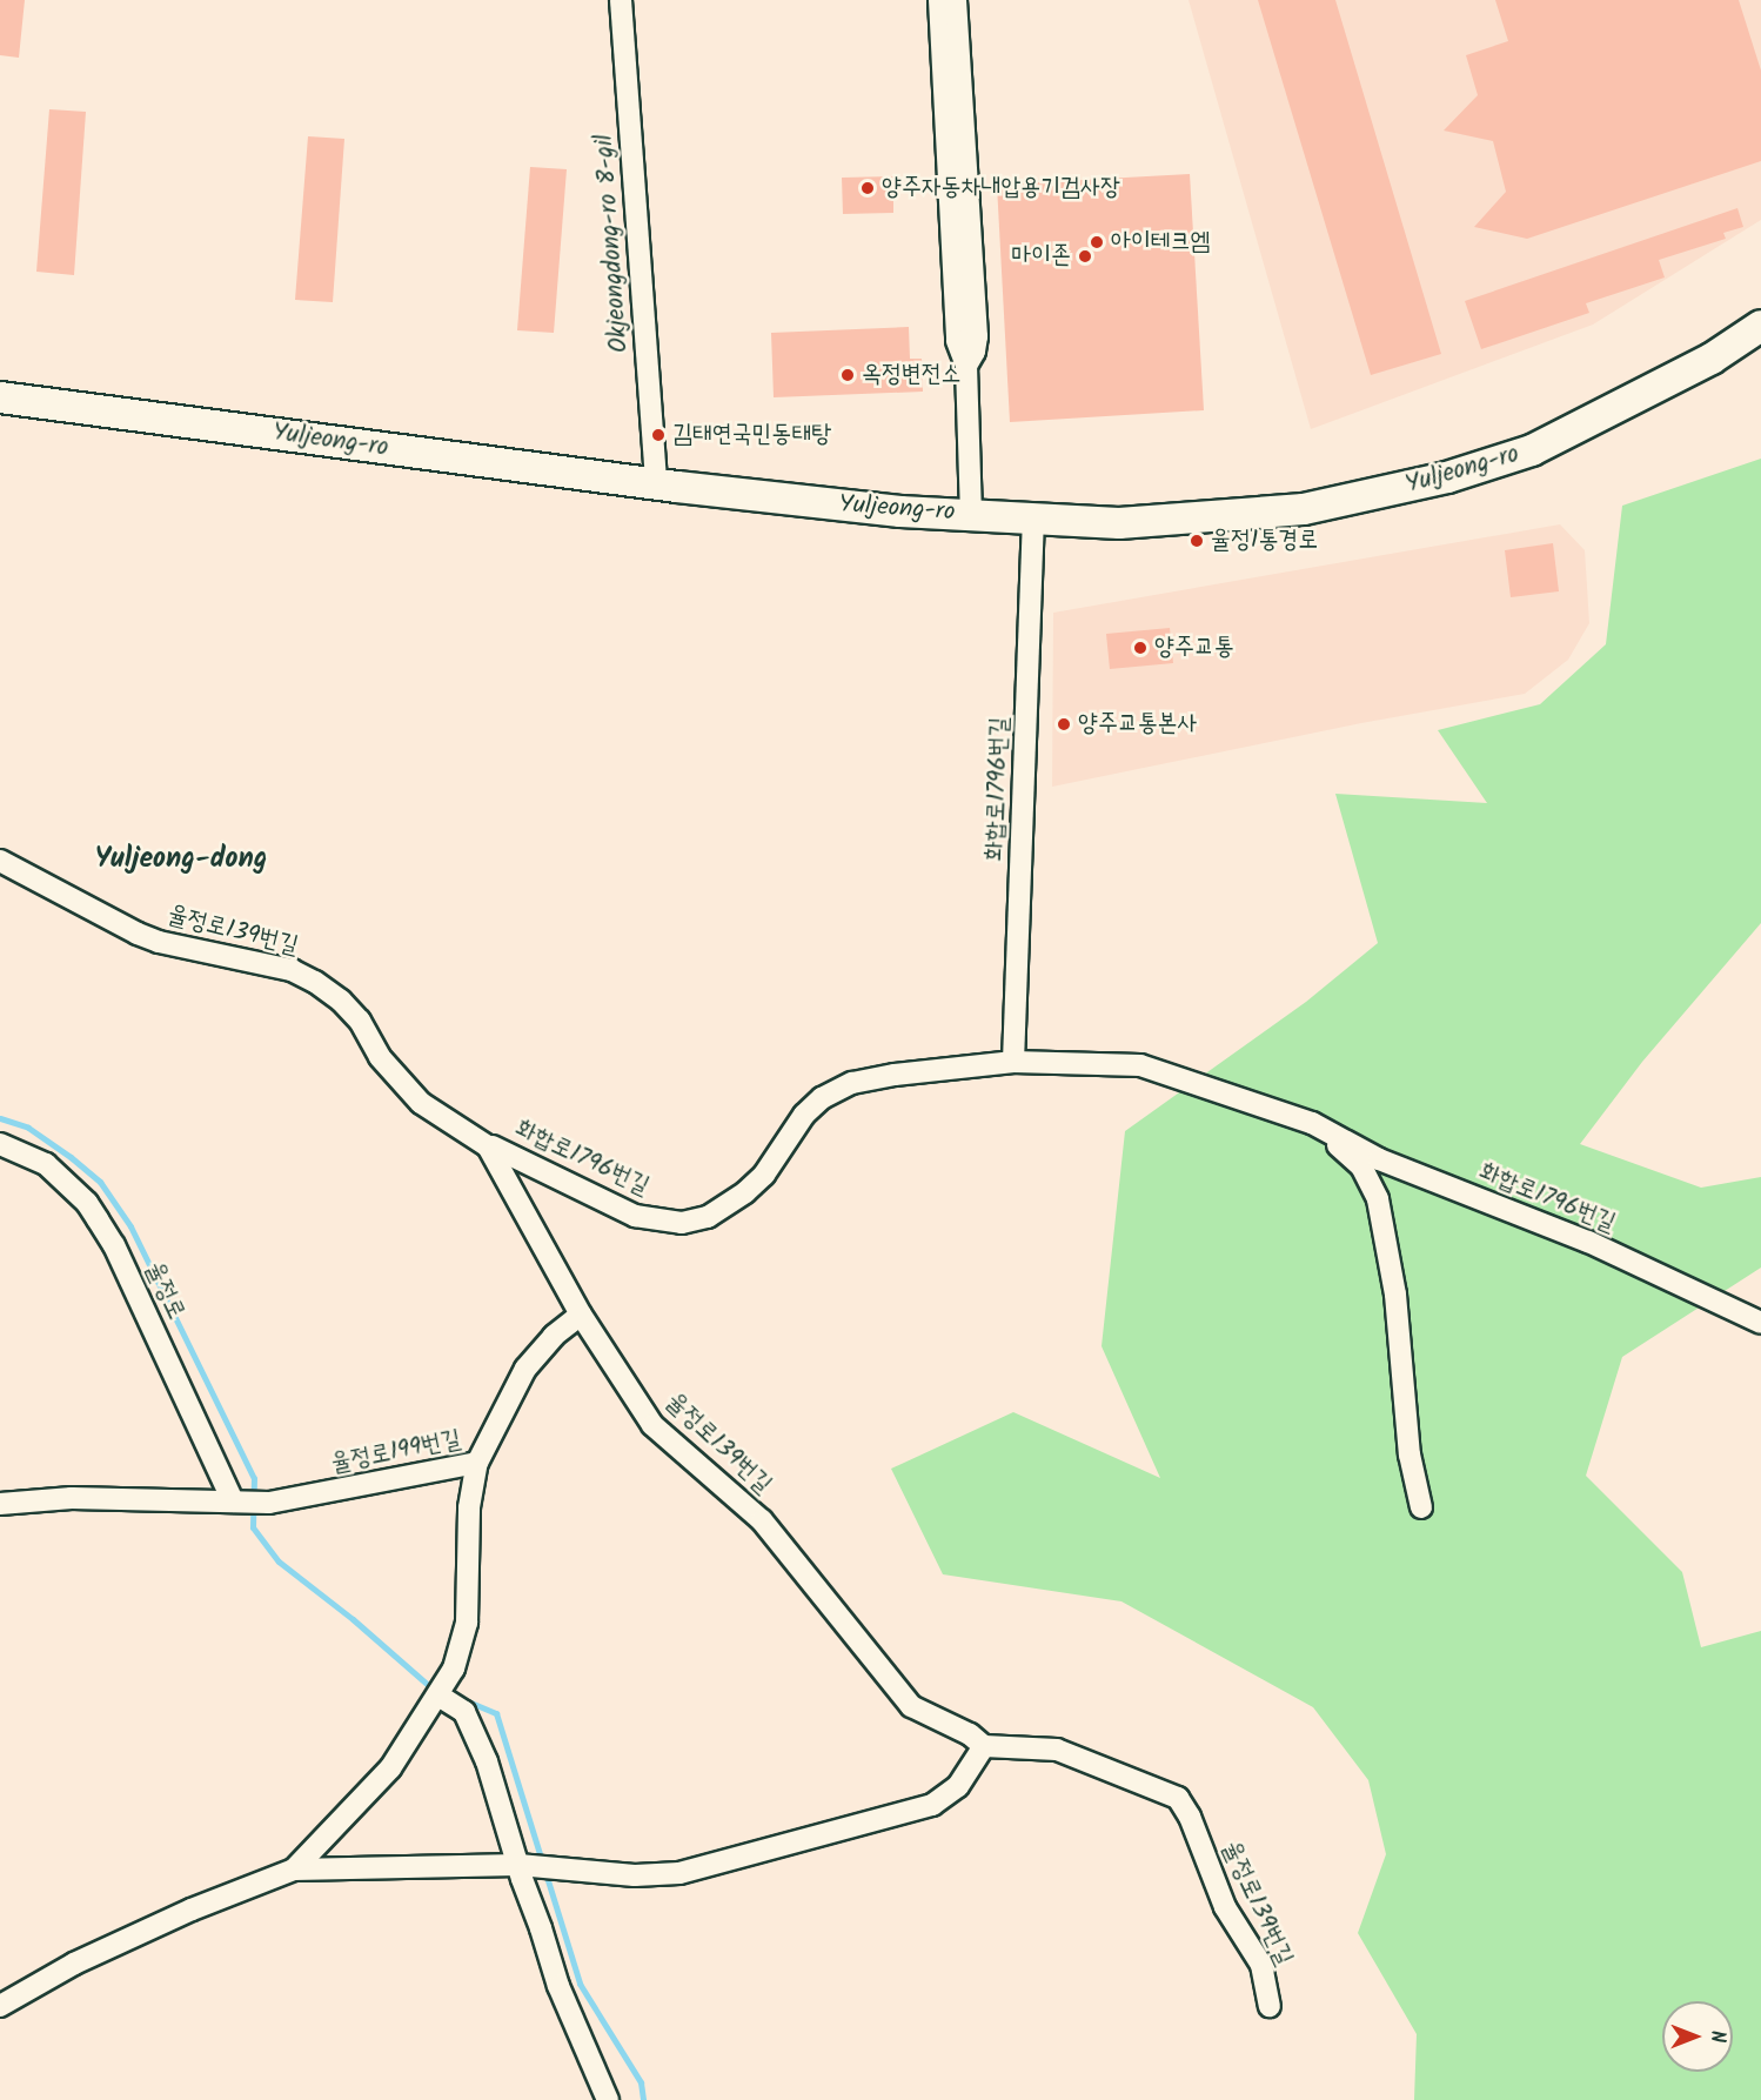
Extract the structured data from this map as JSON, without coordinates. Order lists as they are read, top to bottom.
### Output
{
  "streets": {
    "main road": ["Yuljeong-ro"],
    "street": [
      "Okjeongdong-ro 8-gil",
      "화합로1796번길",
      "율정로139번길",
      "율정로",
      "율정로199번길"
    ]
  },
  "crossings": [
    ["Okjeongdong-ro 8-gil", "Yuljeong-ro"],
    ["Yuljeong-ro", "화합로1796번길"],
    ["율정로139번길", "율정로199번길"],
    ["율정로", "율정로199번길"]
  ],
  "districts": ["Yuljeong-dong"],
  "places": [
    "양주자동차내압용기검사장",
    "아이테크엠",
    "마이존",
    "옥정변전소",
    "김태연국민동태탕",
    "율정1통경로",
    "양주교통",
    "양주교통본사"
  ],
  "north": "right"
}
